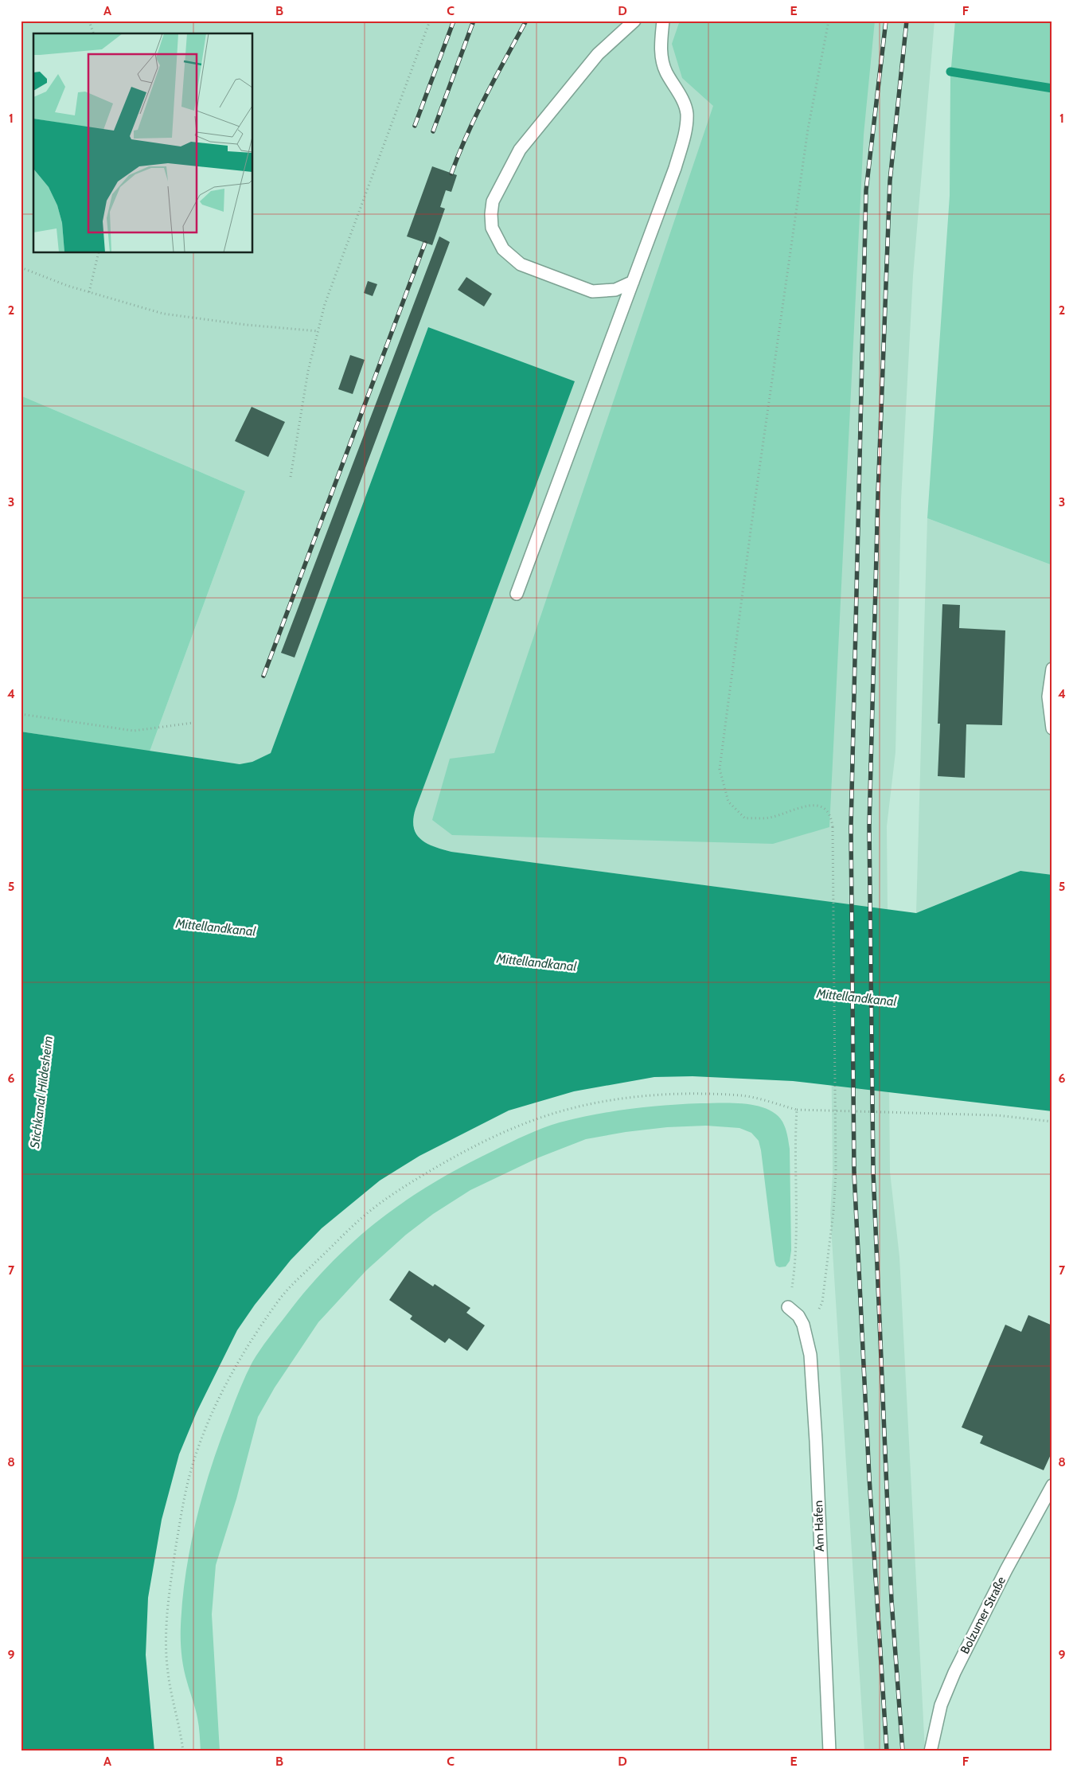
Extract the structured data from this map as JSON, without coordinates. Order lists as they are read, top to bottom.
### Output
{
  "streets": {
    "lane": ["Am Hafen", "Bolzumer Straße"]
  },
  "water": ["Mittellandkanal", "Stichkanal Hildesheim"],
  "grid": {
    "columns": [
      "A",
      "B",
      "C",
      "D",
      "E",
      "F"
    ],
    "rows": [
      "1",
      "2",
      "3",
      "4",
      "5",
      "6",
      "7",
      "8",
      "9"
    ]
  }
}
